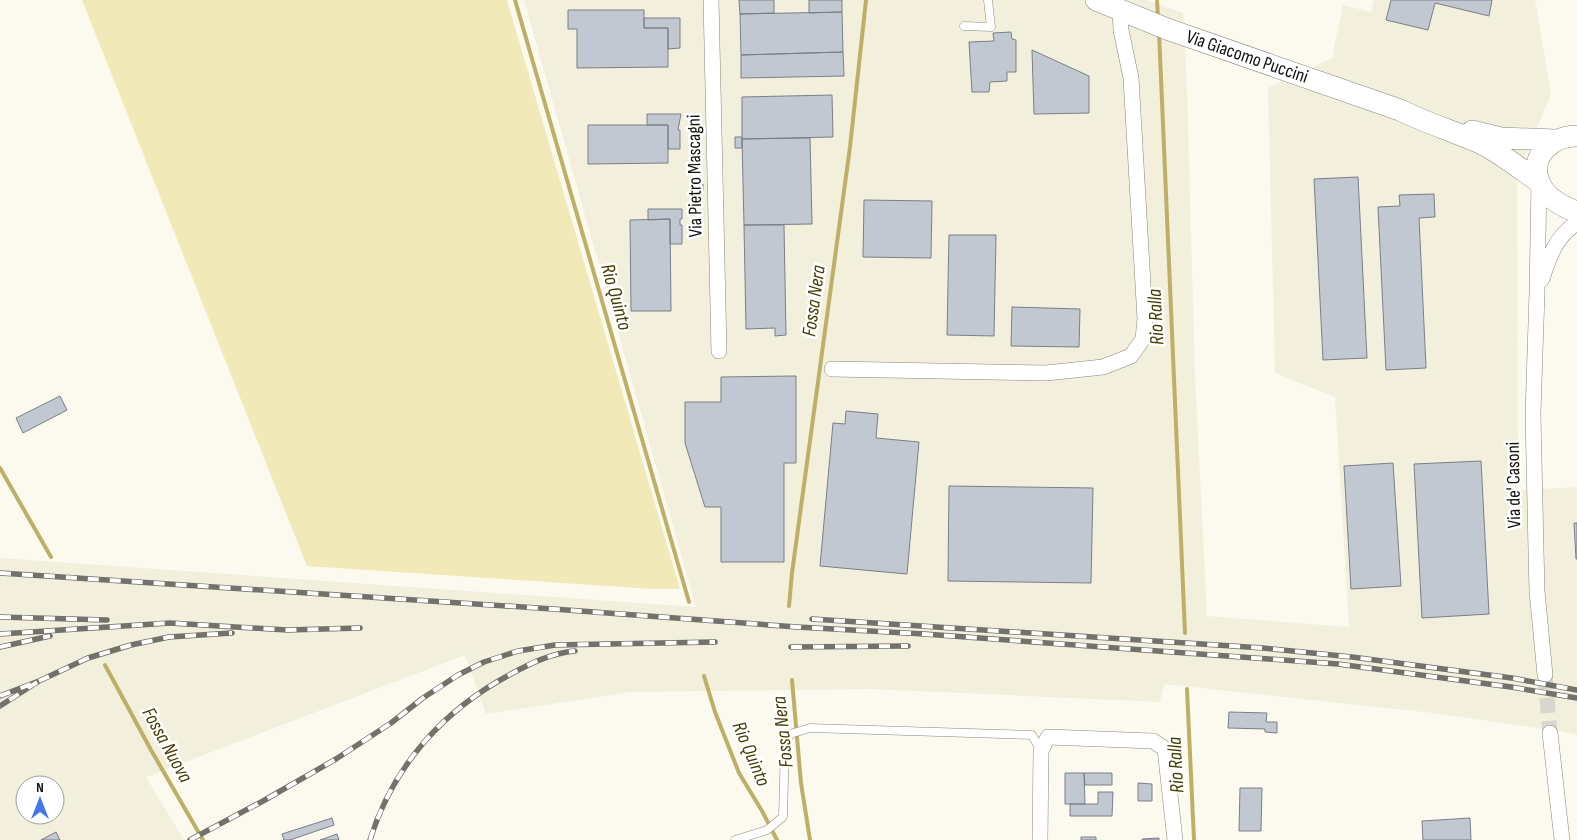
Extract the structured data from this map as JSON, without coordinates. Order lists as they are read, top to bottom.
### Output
{
  "streets": {
    "main road": ["Via Giacomo Puccini"],
    "street": ["Via Pietro Mascagni", "Via de' Casoni"]
  },
  "crossings": [
    ["Via Giacomo Puccini", "Via de' Casoni"]
  ],
  "water": [
    "Rio Quinto",
    "Fossa Nera",
    "Rio Ralla",
    "Fossa Nuova"
  ],
  "north": "top"
}
